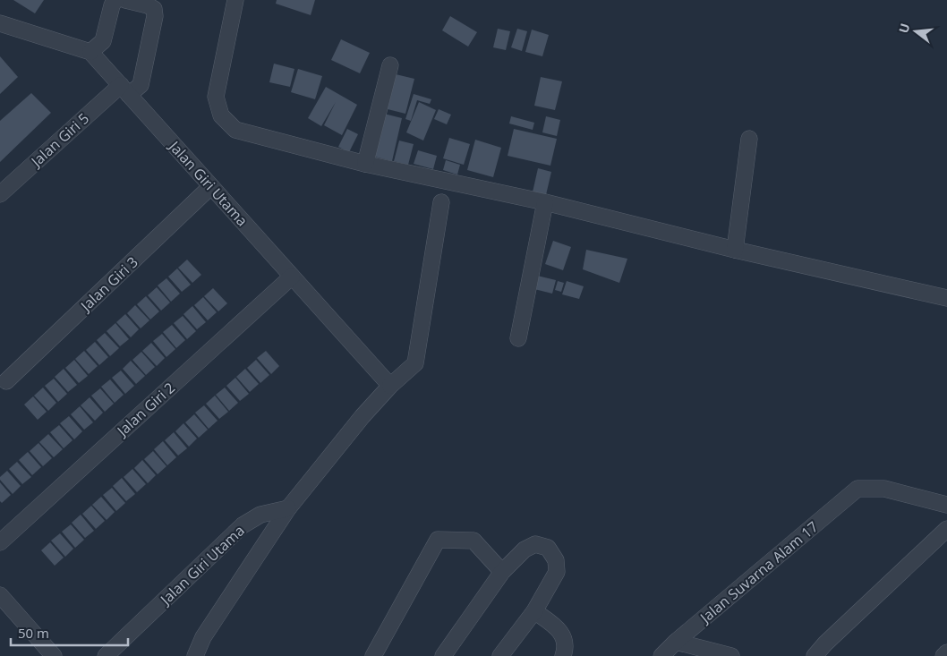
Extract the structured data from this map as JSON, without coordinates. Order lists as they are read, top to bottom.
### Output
{
  "streets": {
    "street": [
      "Jalan Giri 5",
      "Jalan Giri Utama",
      "Jalan Giri 3",
      "Jalan Giri 2",
      "Jalan Suvarna Alam 17"
    ]
  },
  "crossings": [
    ["Jalan Giri 5", "Jalan Giri Utama"],
    ["Jalan Giri Utama", "Jalan Giri 3"],
    ["Jalan Giri Utama", "Jalan Giri 2"]
  ],
  "scale_bar": "50 m",
  "north": "left"
}
